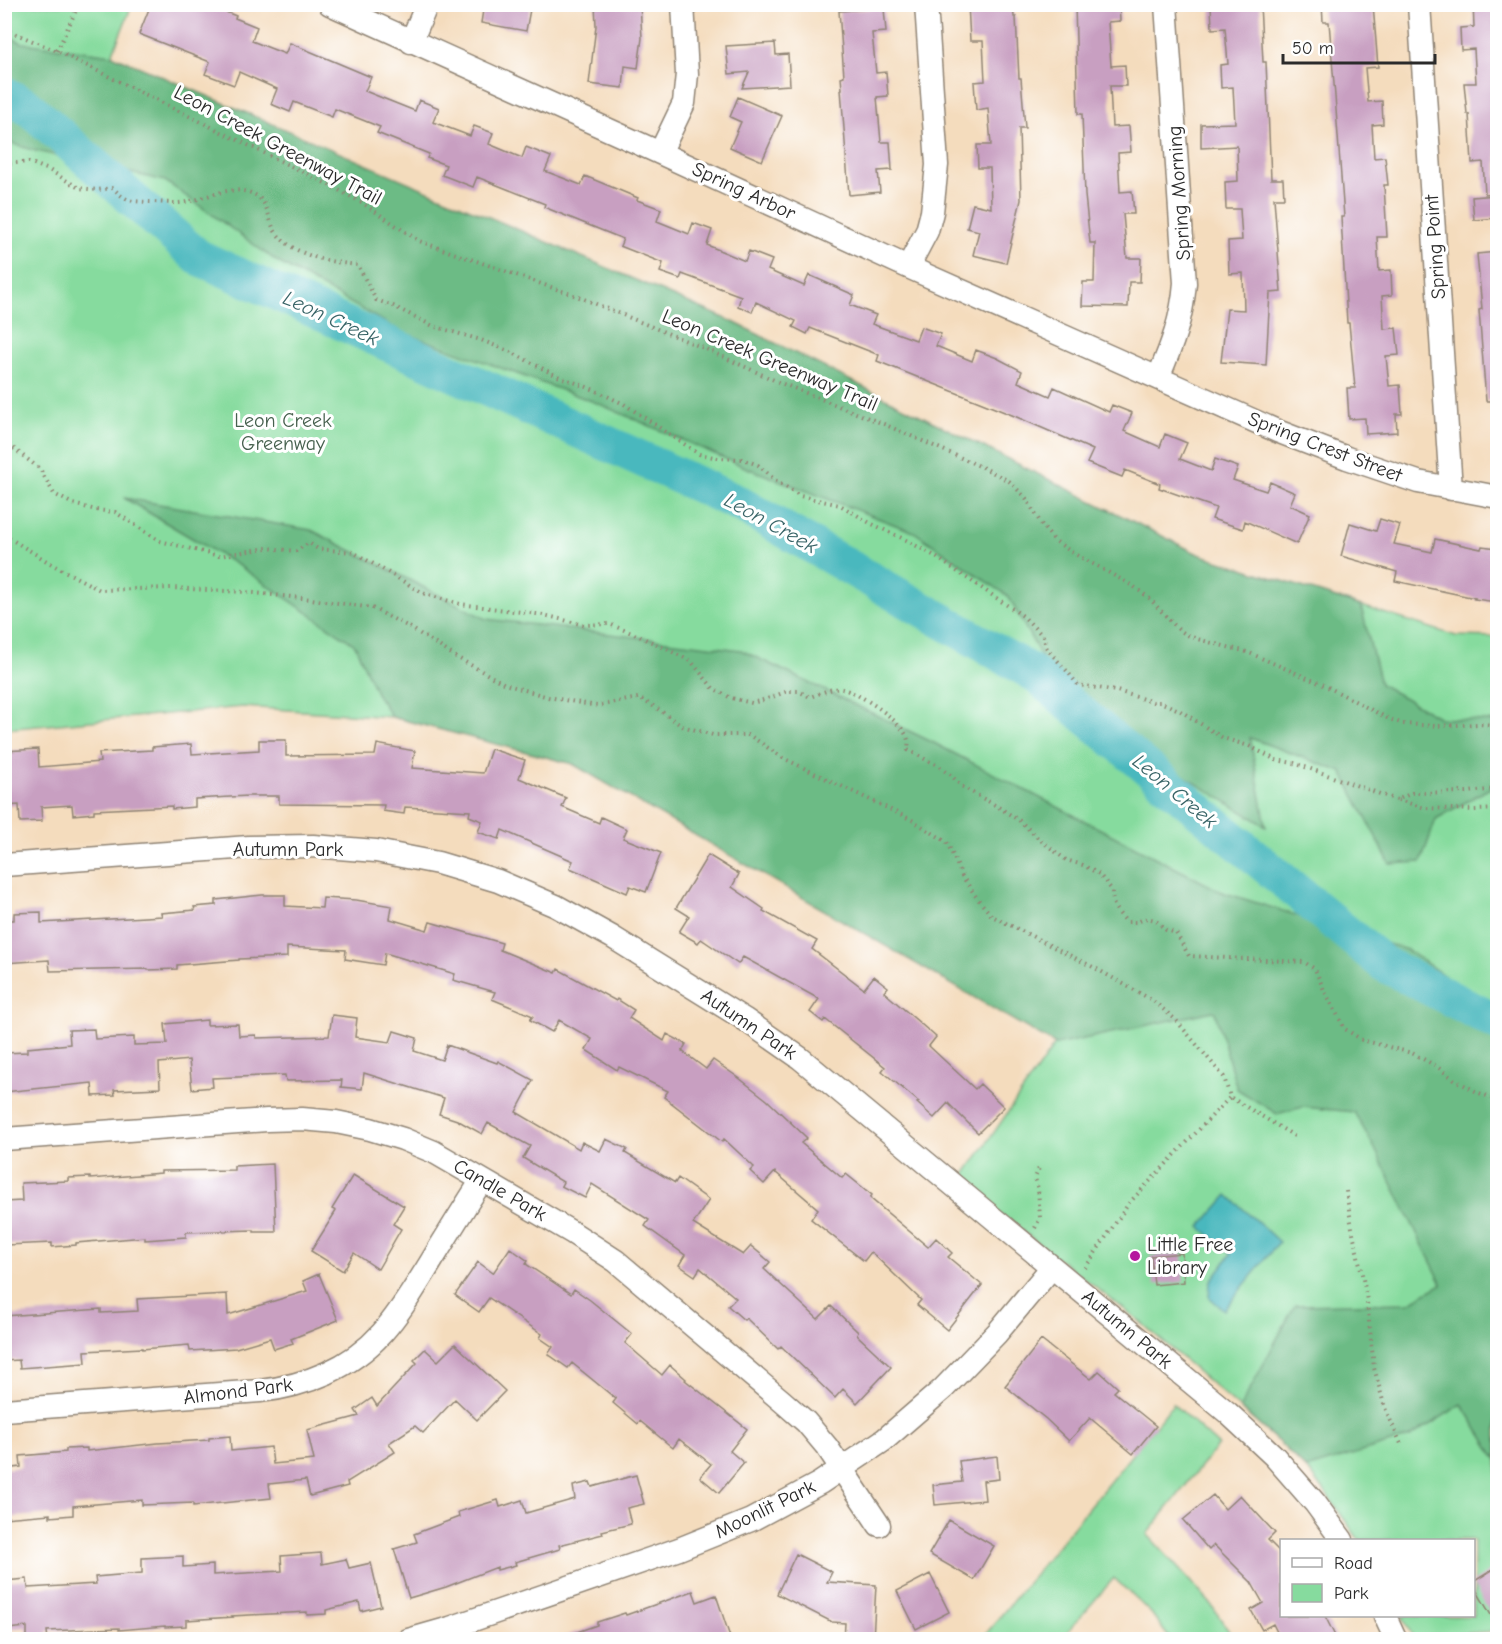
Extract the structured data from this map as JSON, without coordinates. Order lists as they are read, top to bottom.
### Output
{
  "streets": {
    "street": [
      "Spring Arbor",
      "Spring Morning",
      "Spring Point",
      "Spring Crest Street",
      "Autumn Park",
      "Candle Park",
      "Almond Park",
      "Moonlit Park"
    ],
    "path": ["Leon Creek Greenway Trail"]
  },
  "crossings": [
    ["Spring Arbor", "Spring Morning"],
    ["Spring Arbor", "Spring Crest Street"],
    ["Spring Morning", "Spring Crest Street"],
    ["Spring Point", "Spring Crest Street"],
    ["Autumn Park", "Moonlit Park"],
    ["Candle Park", "Almond Park"],
    ["Candle Park", "Moonlit Park"]
  ],
  "water": ["Leon Creek"],
  "parks": ["Leon Creek Greenway"],
  "places": ["Little Free Library"],
  "legend": ["Road", "Park"],
  "scale_bar": "50 m"
}
